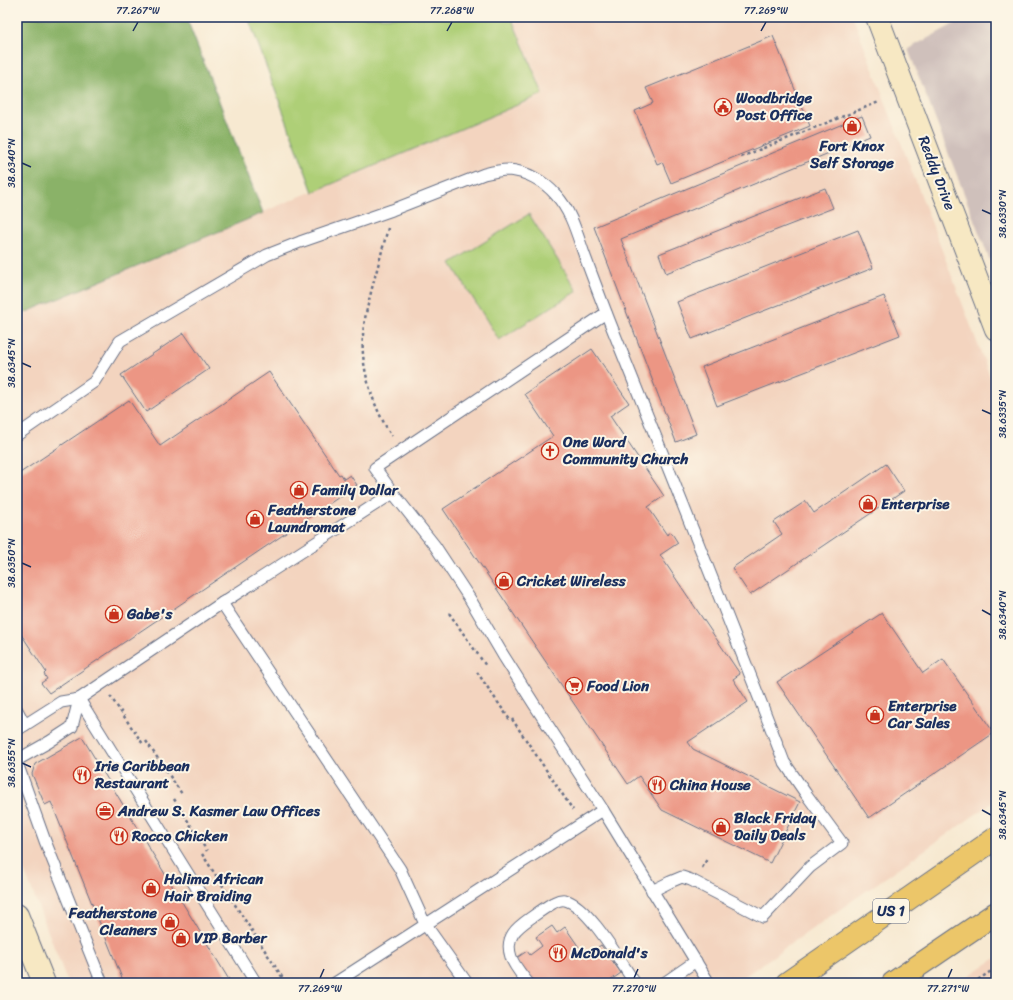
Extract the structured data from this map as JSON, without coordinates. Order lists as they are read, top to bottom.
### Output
{
  "streets": {
    "main road": ["US 1"],
    "street": ["Reddy Drive"]
  },
  "places": {
    "public building": ["Woodbridge Post Office"],
    "shop": [
      "Fort Knox Self Storage",
      "Family Dollar",
      "Enterprise",
      "Featherstone Laundromat",
      "Cricket Wireless",
      "Gabe's",
      "Enterprise Car Sales",
      "Black Friday Daily Deals",
      "Halima African Hair Braiding",
      "Featherstone Cleaners",
      "VIP Barber"
    ],
    "church": ["One Word Community Church"],
    "supermarket": ["Food Lion"],
    "restaurant": [
      "Irie Caribbean Restaurant",
      "China House",
      "Rocco Chicken",
      "McDonald's"
    ],
    "office": ["Andrew S. Kasmer Law Offices"]
  },
  "coordinates": [
    "77.267°W",
    "77.268°W",
    "77.269°W",
    "38.6340°N",
    "38.6330°N",
    "38.6345°N",
    "38.6335°N",
    "38.6350°N",
    "38.6355°N",
    "77.270°W",
    "77.271°W"
  ]
}
